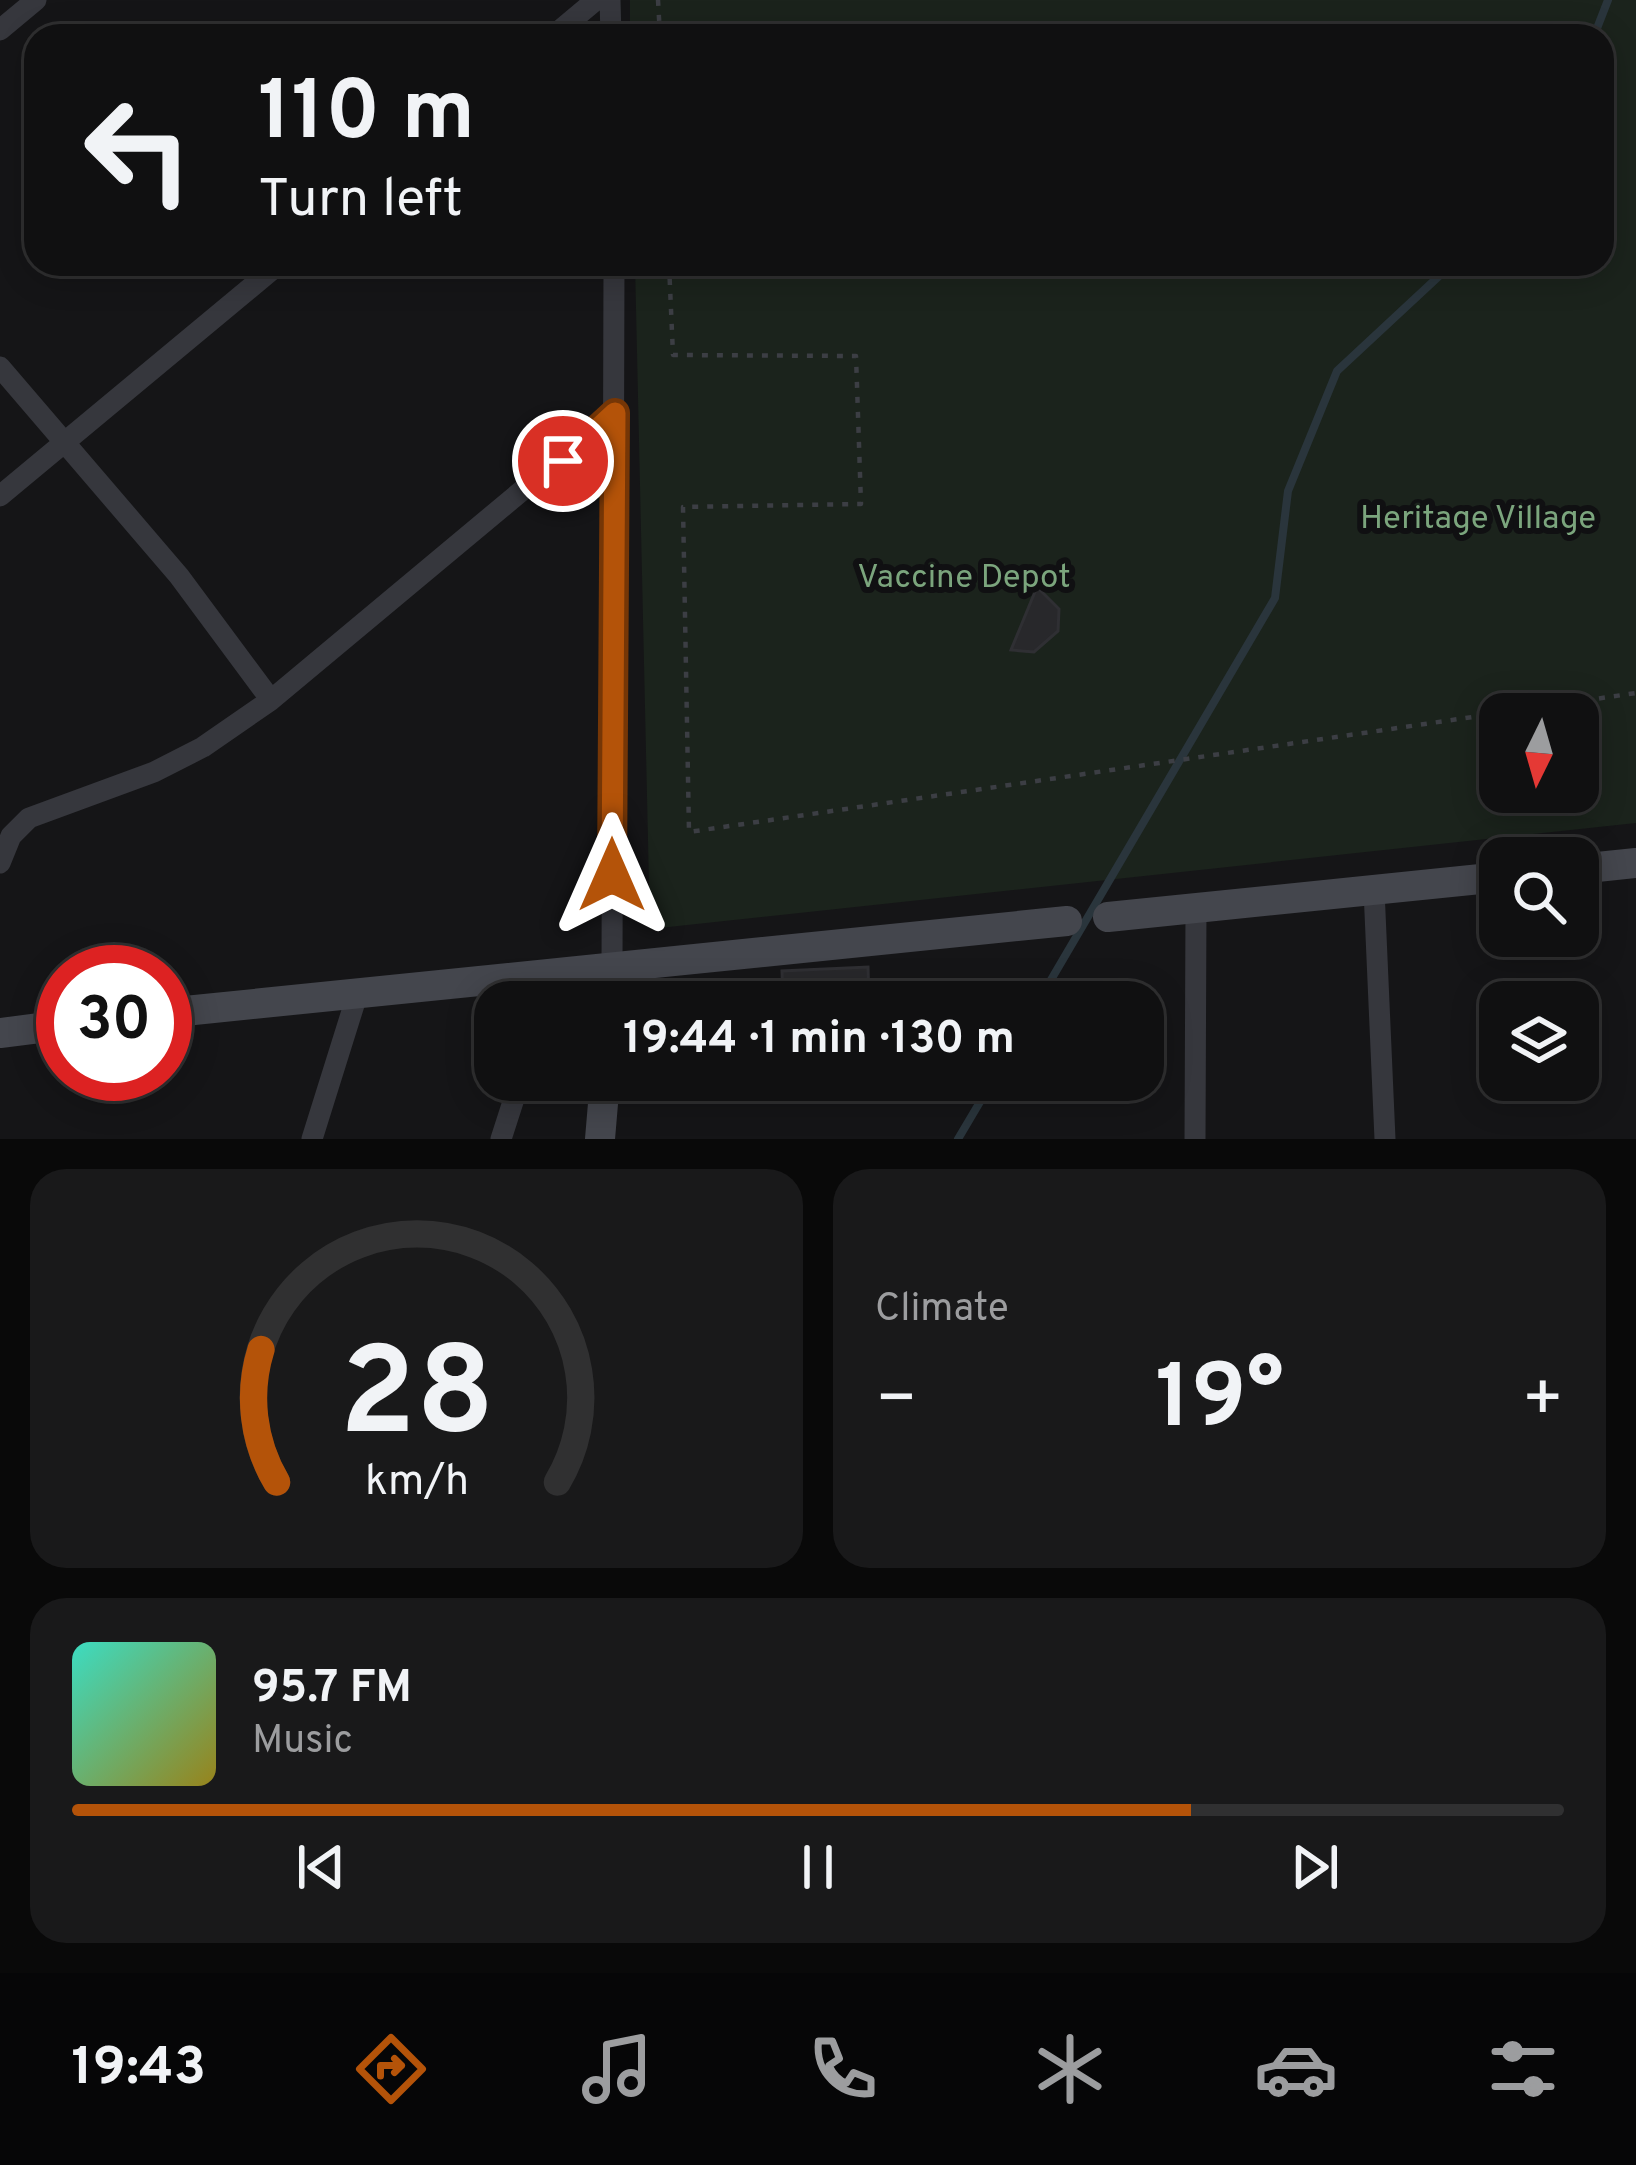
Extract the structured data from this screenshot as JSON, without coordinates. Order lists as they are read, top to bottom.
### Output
{
  "parks": ["Heritage Village", "Vaccine Depot"],
  "north": "bottom",
  "page": {
    "turn": ["110 m", "Turn left"],
    "limit": "30",
    "trip": "19:44 · 1 min · 130 m",
    "tile": "Climate",
    "heat": ["−", "19°", "+"],
    "song": ["95.7 FM", "Music"],
    "tabs": "19:43",
    "gauge": ["28", "km/h"]
  }
}
